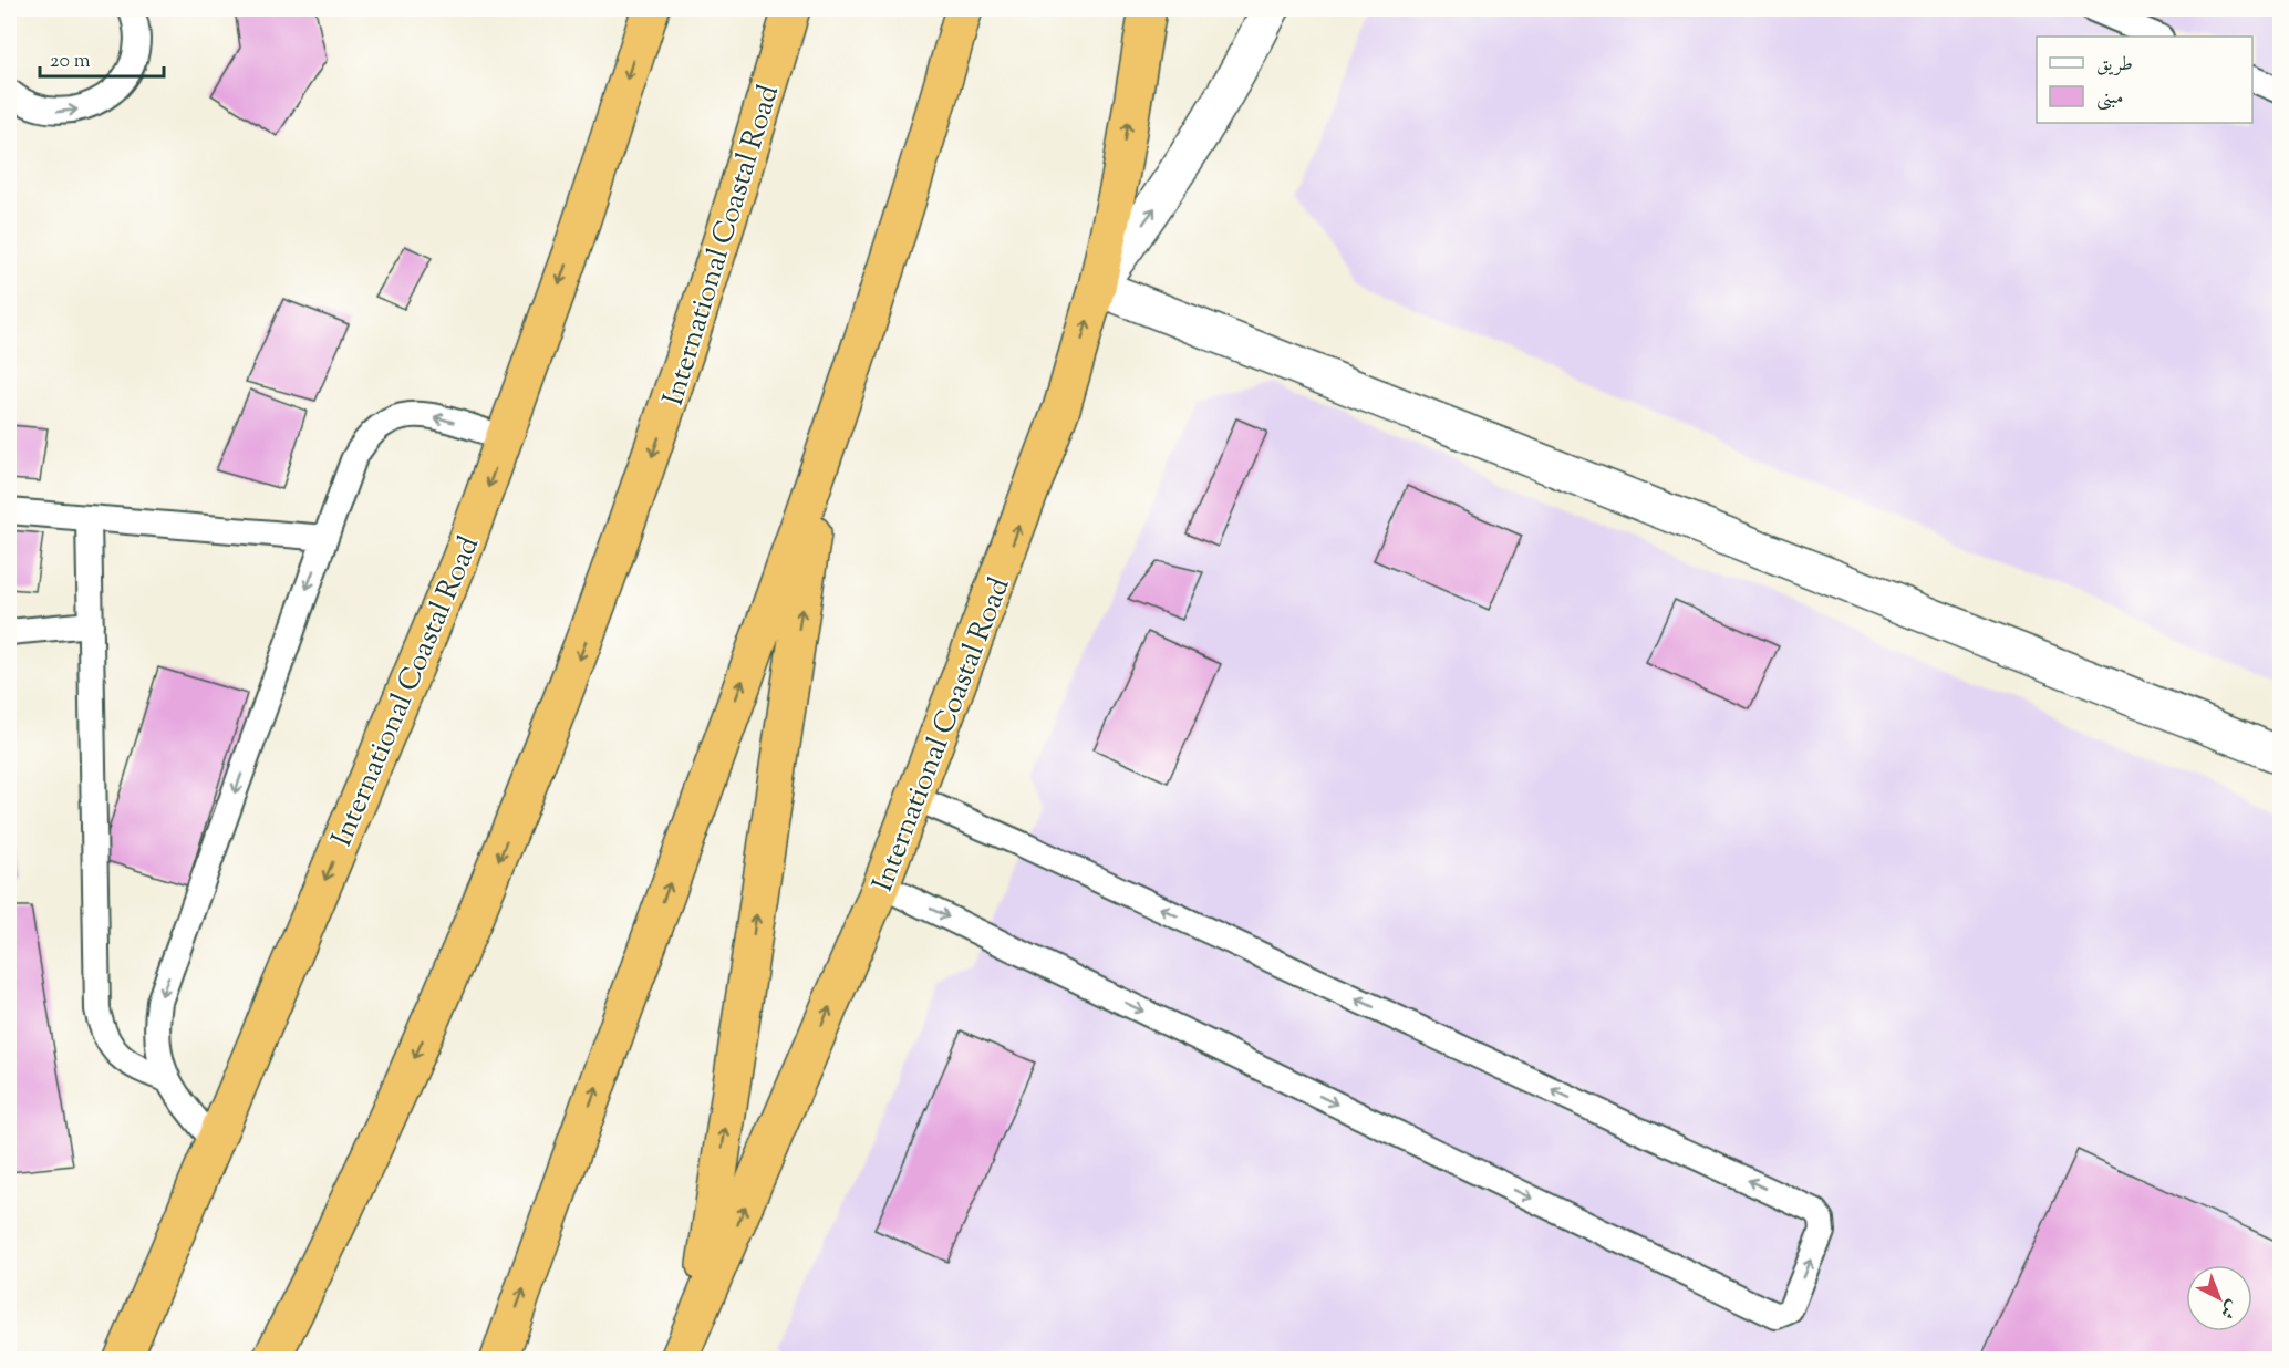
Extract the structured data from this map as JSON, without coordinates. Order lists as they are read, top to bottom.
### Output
{
  "streets": {
    "highway": ["International Coastal Road"]
  },
  "legend": ["طريق", "مبنى"],
  "scale_bar": "20 m",
  "north": "bottom right"
}
